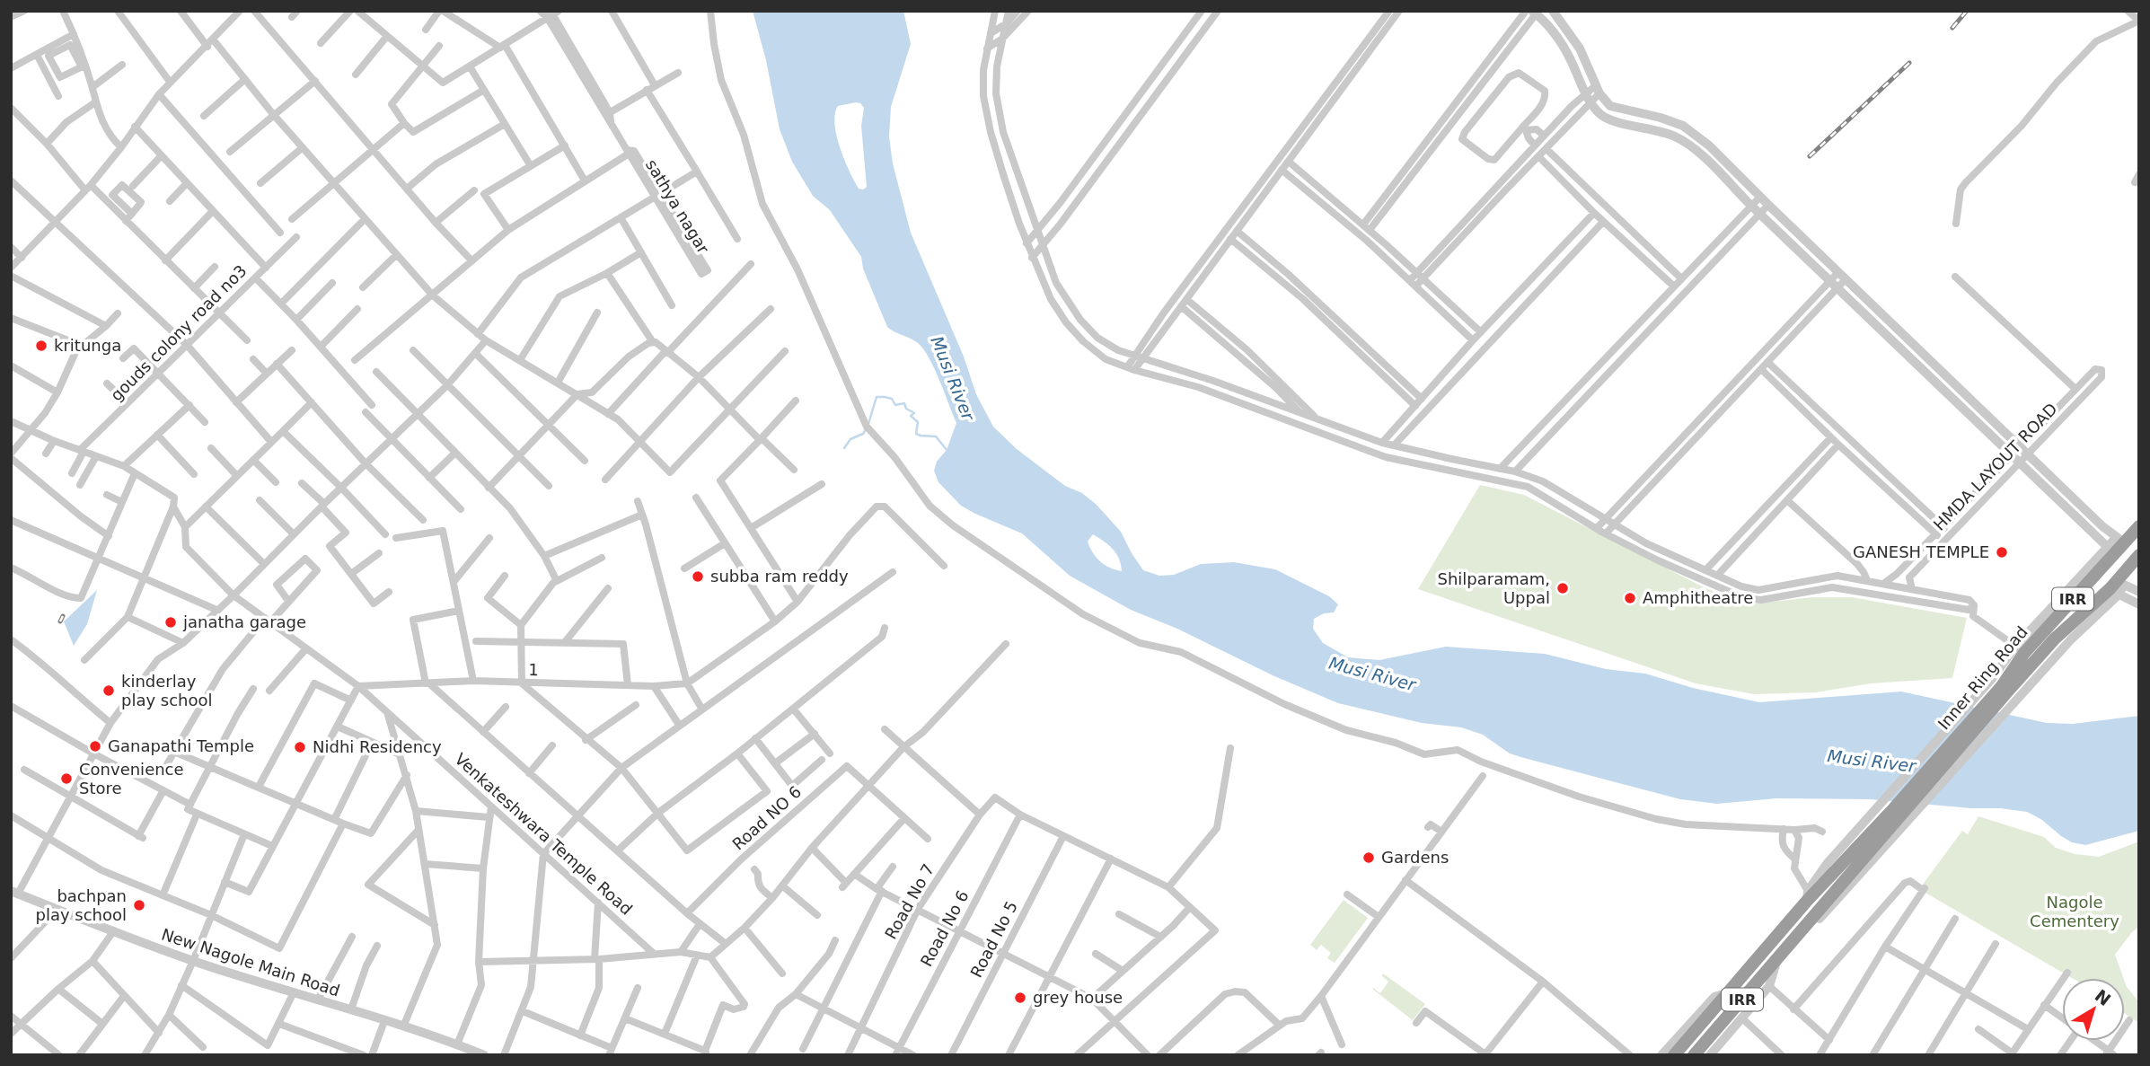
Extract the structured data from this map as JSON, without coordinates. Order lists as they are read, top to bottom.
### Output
{
  "streets": {
    "highway": ["IRR", "Inner Ring Road"],
    "street": [
      "sathya nagar",
      "gouds colony road no3",
      "HMDA LAYOUT ROAD",
      "1",
      "Road NO 6",
      "Venkateshwara Temple Road",
      "Road No 7",
      "Road No 6",
      "Road No 5",
      "New Nagole Main Road"
    ]
  },
  "crossings": [
    ["IRR", "Inner Ring Road"],
    ["1", "Venkateshwara Temple Road"],
    ["Road No 7", "Road No 6"]
  ],
  "water": ["Musi River"],
  "parks": ["Nagole Cementery"],
  "places": [
    "kritunga",
    "GANESH TEMPLE",
    "subba ram reddy",
    "Shilparamam, Uppal",
    "Amphitheatre",
    "janatha garage",
    "kinderlay play school",
    "Ganapathi Temple",
    "Nidhi Residency",
    "Convenience Store",
    "Gardens",
    "bachpan play school",
    "grey house"
  ],
  "north": "top right"
}
